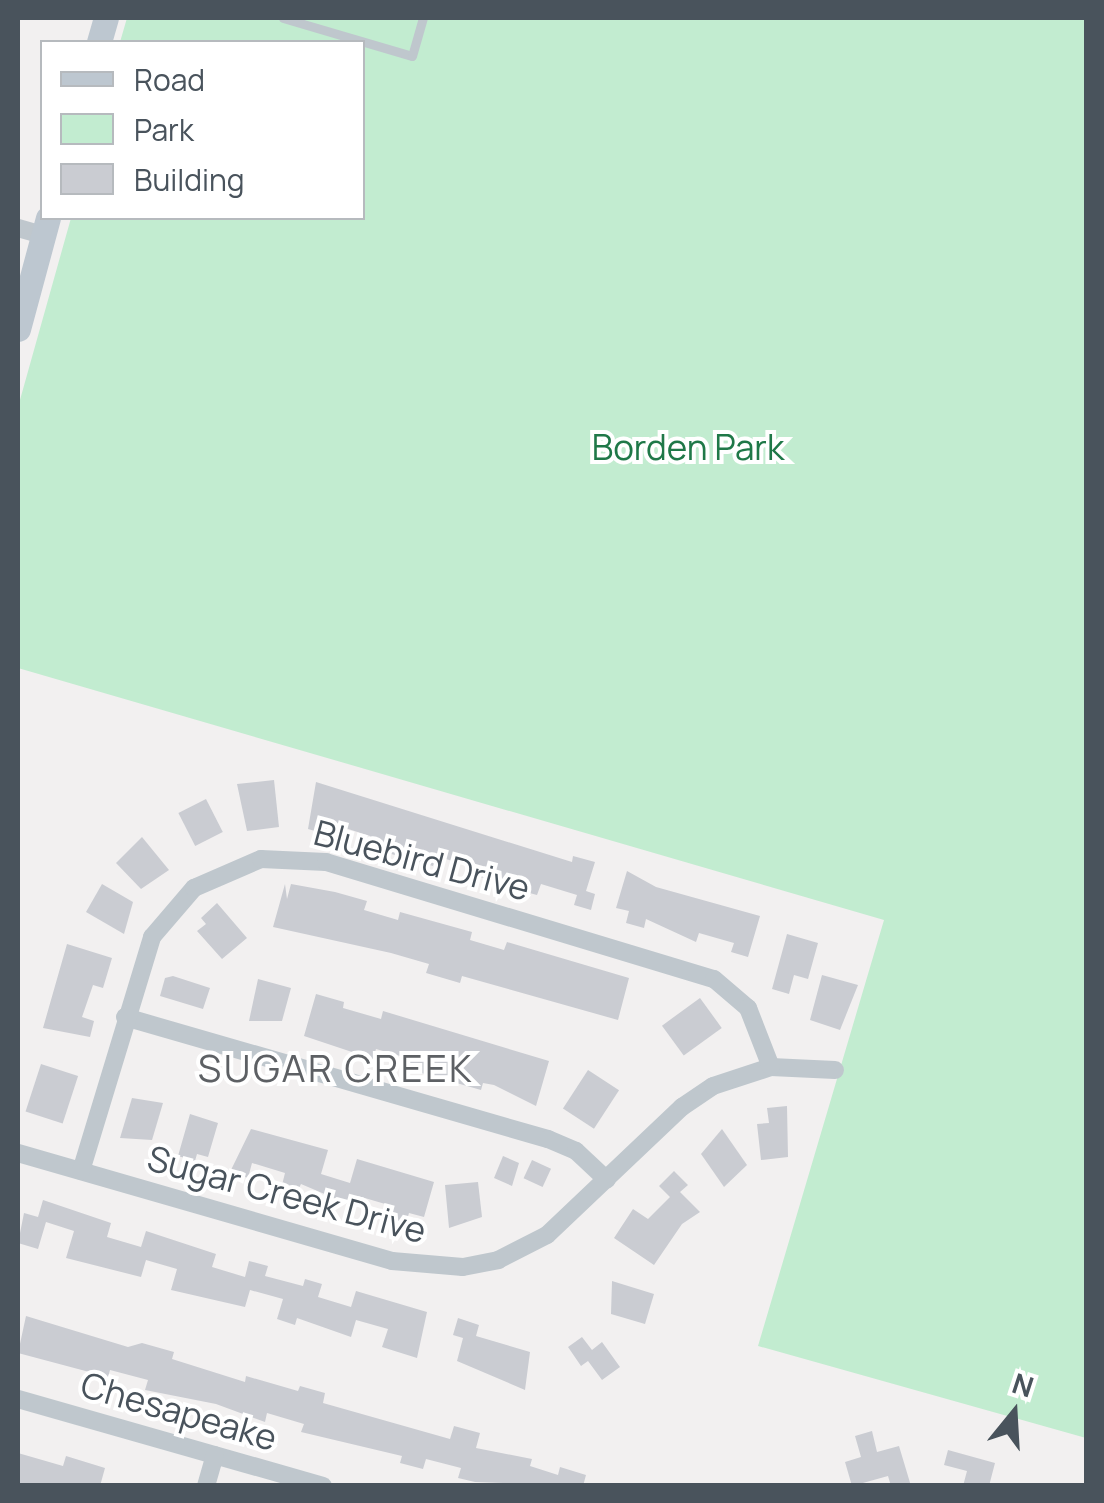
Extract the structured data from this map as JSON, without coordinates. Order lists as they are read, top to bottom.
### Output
{
  "streets": {
    "street": ["Bluebird Drive", "Sugar Creek Drive", "Chesapeake"]
  },
  "crossings": [
    ["Bluebird Drive", "Sugar Creek Drive"]
  ],
  "districts": ["SUGAR CREEK"],
  "parks": ["Borden Park"],
  "legend": ["Road", "Park", "Building"],
  "north": "top"
}
